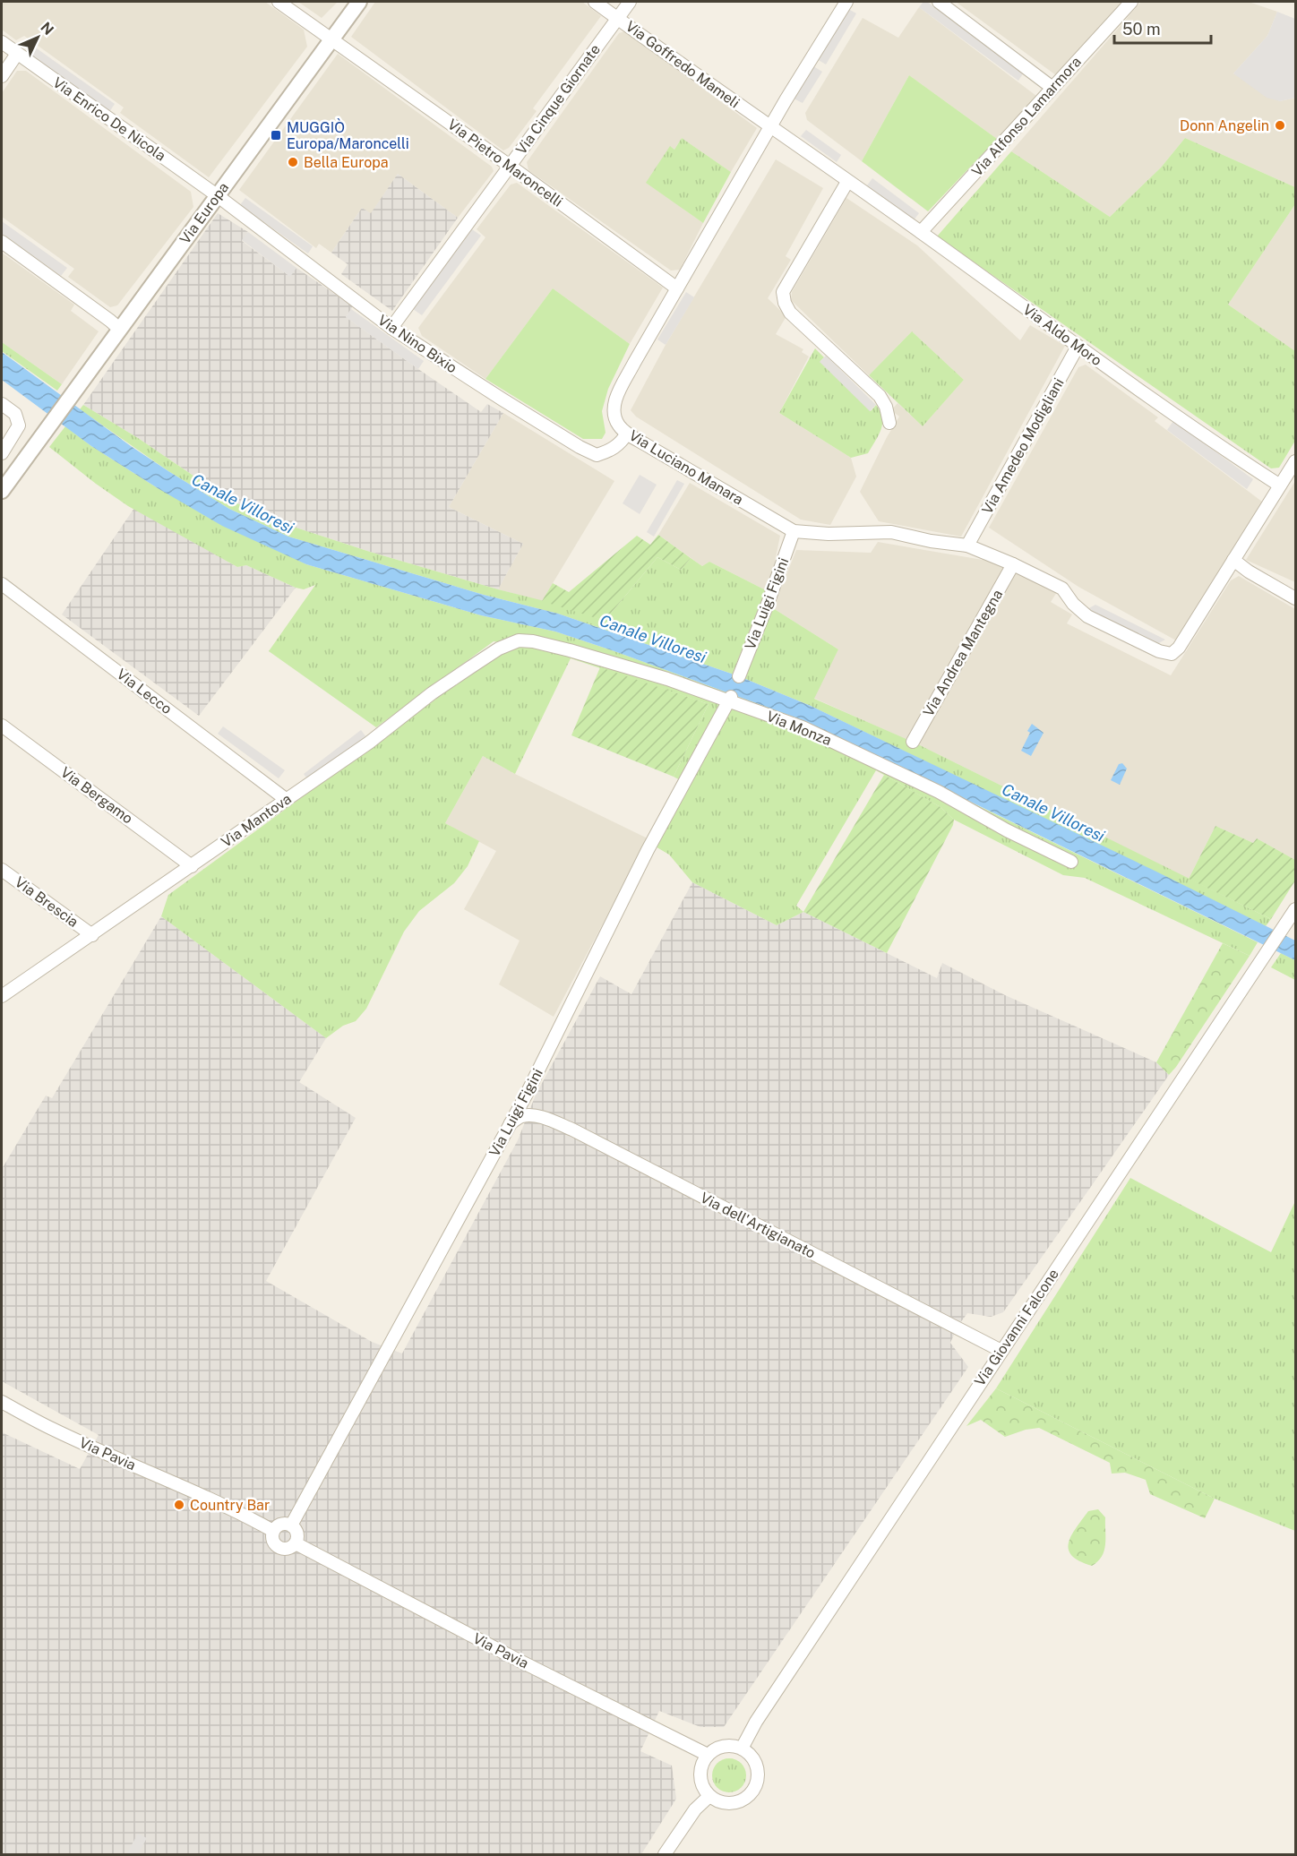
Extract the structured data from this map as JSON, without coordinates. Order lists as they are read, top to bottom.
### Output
{
  "streets": {
    "street": [
      "Via Goffredo Mameli",
      "Via Cinque Giornate",
      "Via Alfonso Lamarmora",
      "Via Enrico De Nicola",
      "Via Pietro Maroncelli",
      "Via Europa",
      "Via Aldo Moro",
      "Via Nino Bixio",
      "Via Amedeo Modigliani",
      "Via Luciano Manara",
      "Via Luigi Figini",
      "Via Andrea Mantegna",
      "Via Lecco",
      "Via Monza",
      "Via Bergamo",
      "Via Mantova",
      "Via Brescia",
      "Via dell'Artigianato",
      "Via Giovanni Falcone",
      "Via Pavia"
    ]
  },
  "crossings": [
    ["Via Goffredo Mameli", "Via Cinque Giornate"],
    ["Via Goffredo Mameli", "Via Aldo Moro"],
    ["Via Goffredo Mameli", "Via Luciano Manara"],
    ["Via Cinque Giornate", "Via Pietro Maroncelli"],
    ["Via Cinque Giornate", "Via Nino Bixio"],
    ["Via Alfonso Lamarmora", "Via Aldo Moro"],
    ["Via Enrico De Nicola", "Via Europa"],
    ["Via Enrico De Nicola", "Via Nino Bixio"],
    ["Via Pietro Maroncelli", "Via Europa"],
    ["Via Pietro Maroncelli", "Via Luciano Manara"],
    ["Via Europa", "Via Nino Bixio"],
    ["Via Aldo Moro", "Via Amedeo Modigliani"],
    ["Via Aldo Moro", "Via Luciano Manara"],
    ["Via Nino Bixio", "Via Luciano Manara"],
    ["Via Amedeo Modigliani", "Via Luciano Manara"],
    ["Via Luciano Manara", "Via Luigi Figini"],
    ["Via Luciano Manara", "Via Andrea Mantegna"],
    ["Via Luigi Figini", "Via Monza"],
    ["Via Luigi Figini", "Via dell'Artigianato"],
    ["Via Luigi Figini", "Via Pavia"],
    ["Via Lecco", "Via Mantova"],
    ["Via Monza", "Via Mantova"],
    ["Via Bergamo", "Via Mantova"],
    ["Via Mantova", "Via Brescia"],
    ["Via dell'Artigianato", "Via Giovanni Falcone"],
    ["Via Giovanni Falcone", "Via Pavia"]
  ],
  "water": ["Canale Villoresi"],
  "places": {
    "other": ["Donn Angelin", "Bella Europa", "Country Bar"],
    "transit": ["MUGGIÒ Europa/Maroncelli"]
  },
  "scale_bar": "50 m",
  "north": "top right"
}
